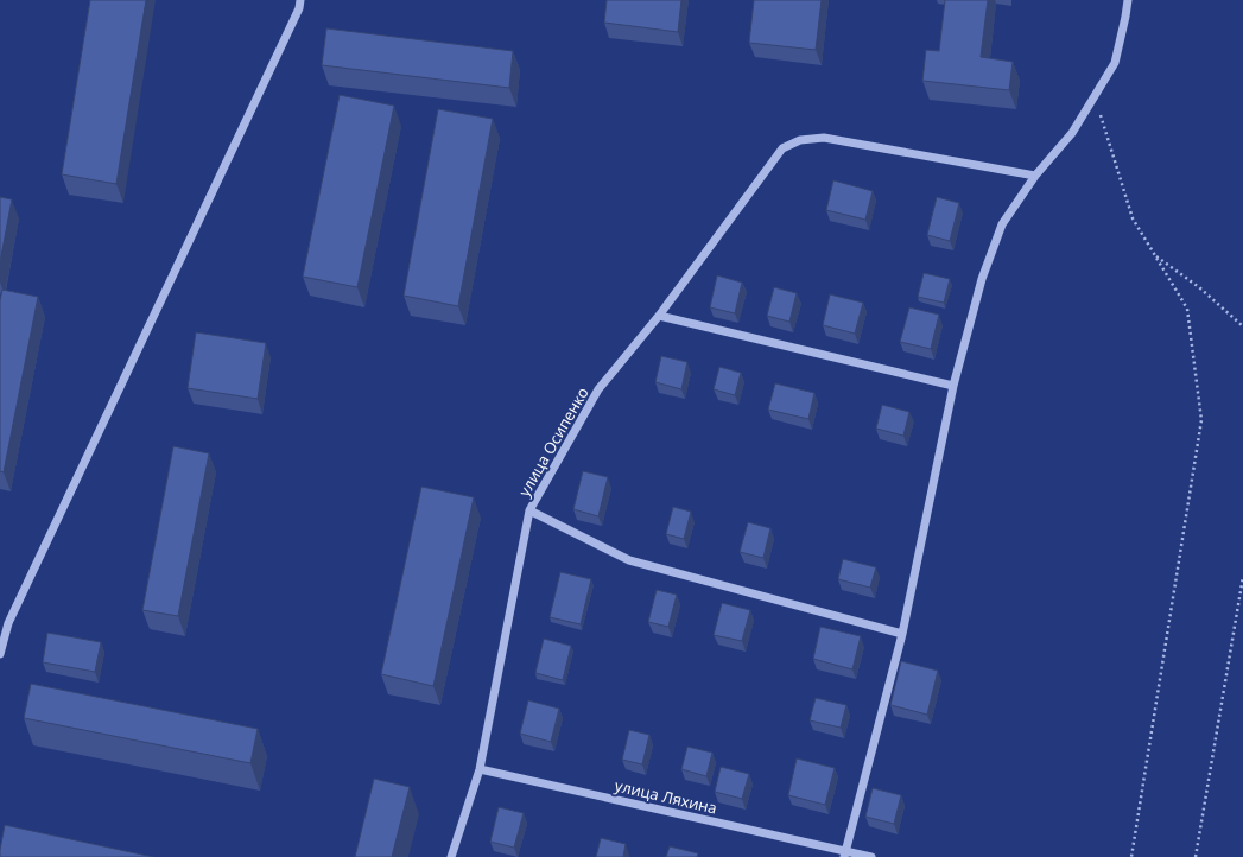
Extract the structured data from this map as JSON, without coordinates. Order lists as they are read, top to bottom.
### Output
{
  "streets": {
    "street": ["улица Осипенко", "улица Ляхина"]
  },
  "crossings": [
    ["улица Осипенко", "улица Ляхина"]
  ]
}
